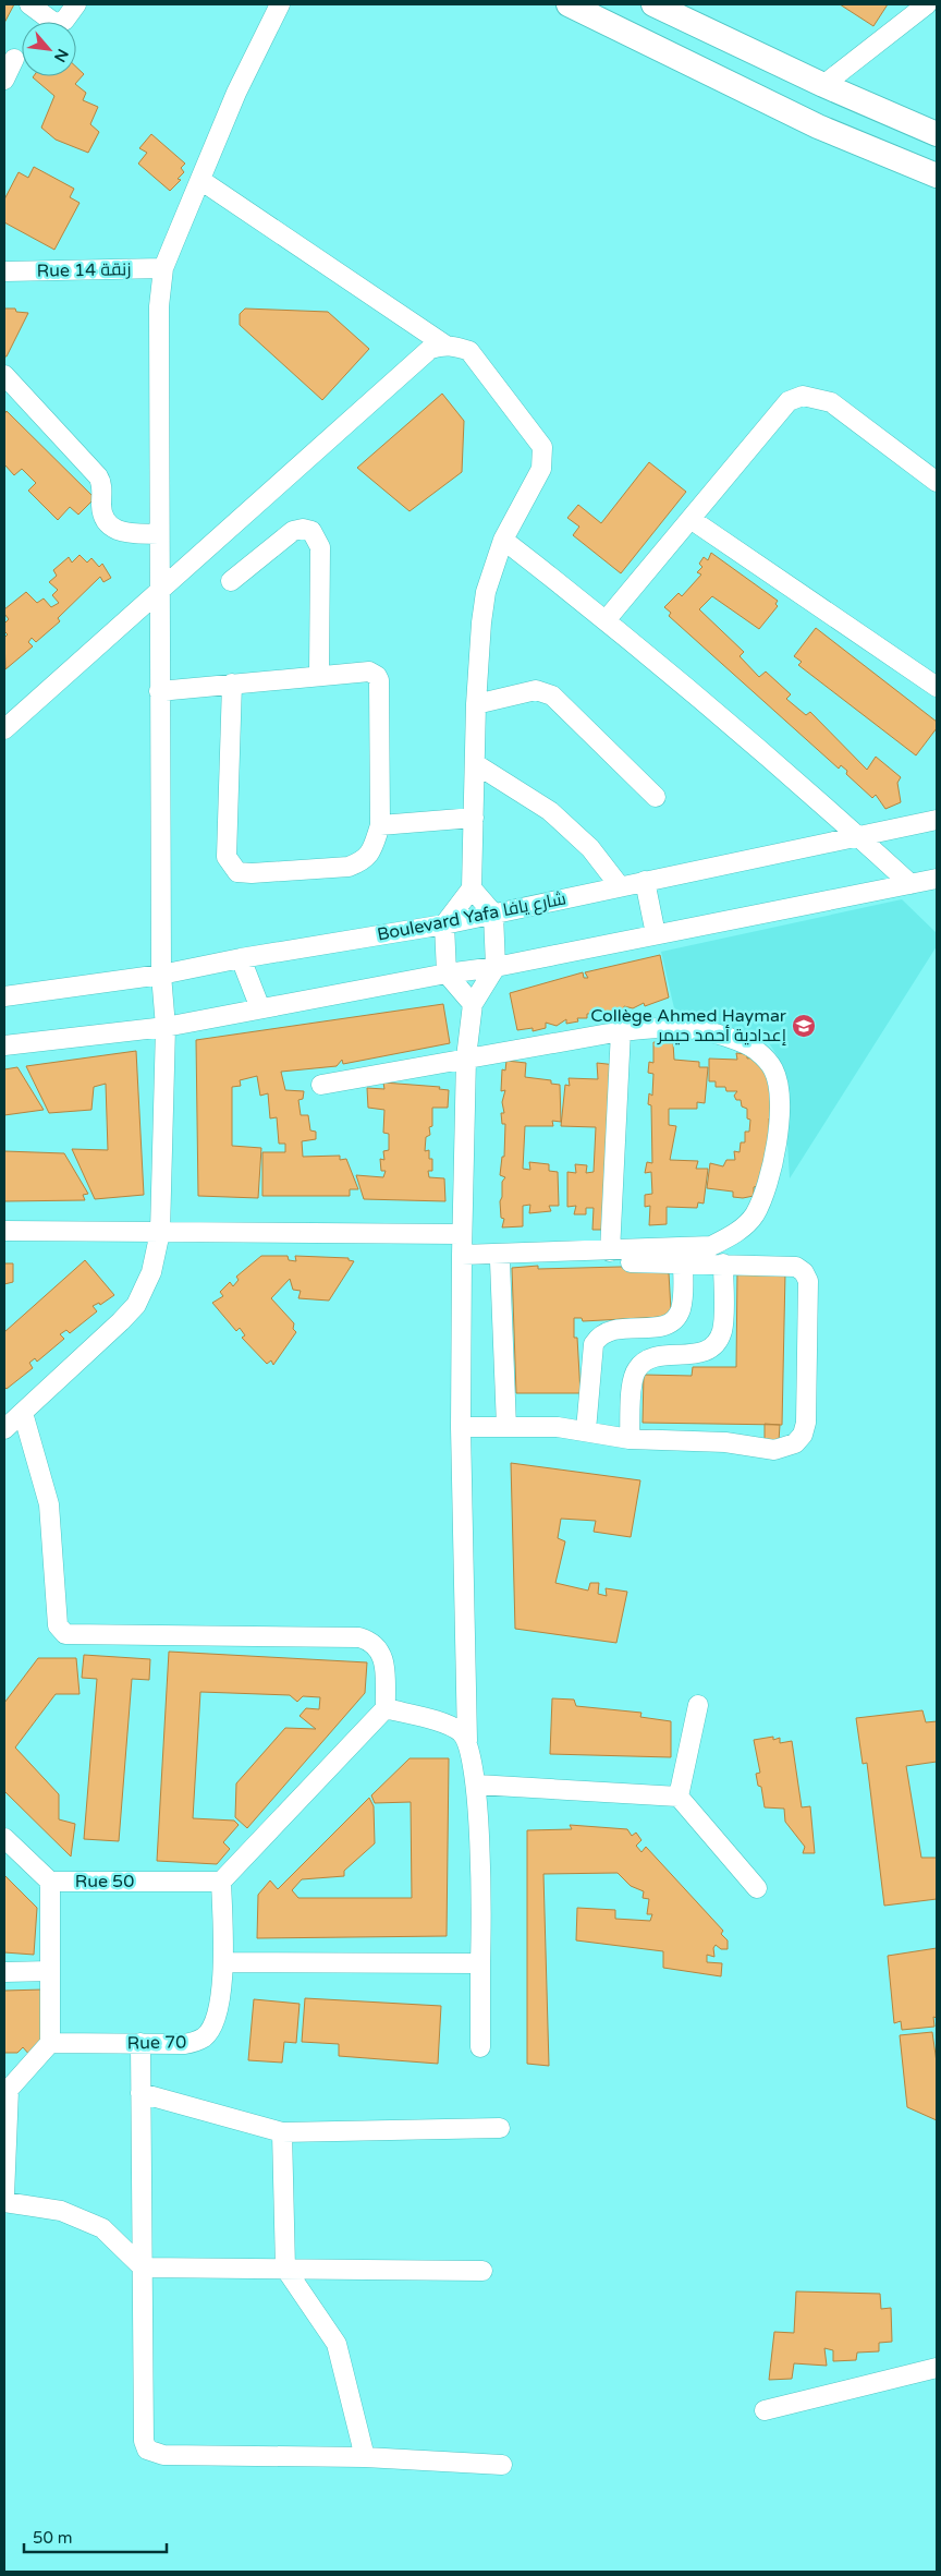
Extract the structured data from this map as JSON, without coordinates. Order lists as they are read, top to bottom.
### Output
{
  "streets": {
    "street": [
      "Rue 14 زنقة",
      "Boulevard Yafa شارع يافا",
      "Rue 50",
      "Rue 70"
    ]
  },
  "crossings": [
    ["Rue 50", "Rue 70"]
  ],
  "places": {
    "school or university": ["Collège Ahmed Haymar إعدادية أحمد حيمر"]
  },
  "scale_bar": "50 m",
  "north": "bottom right"
}
